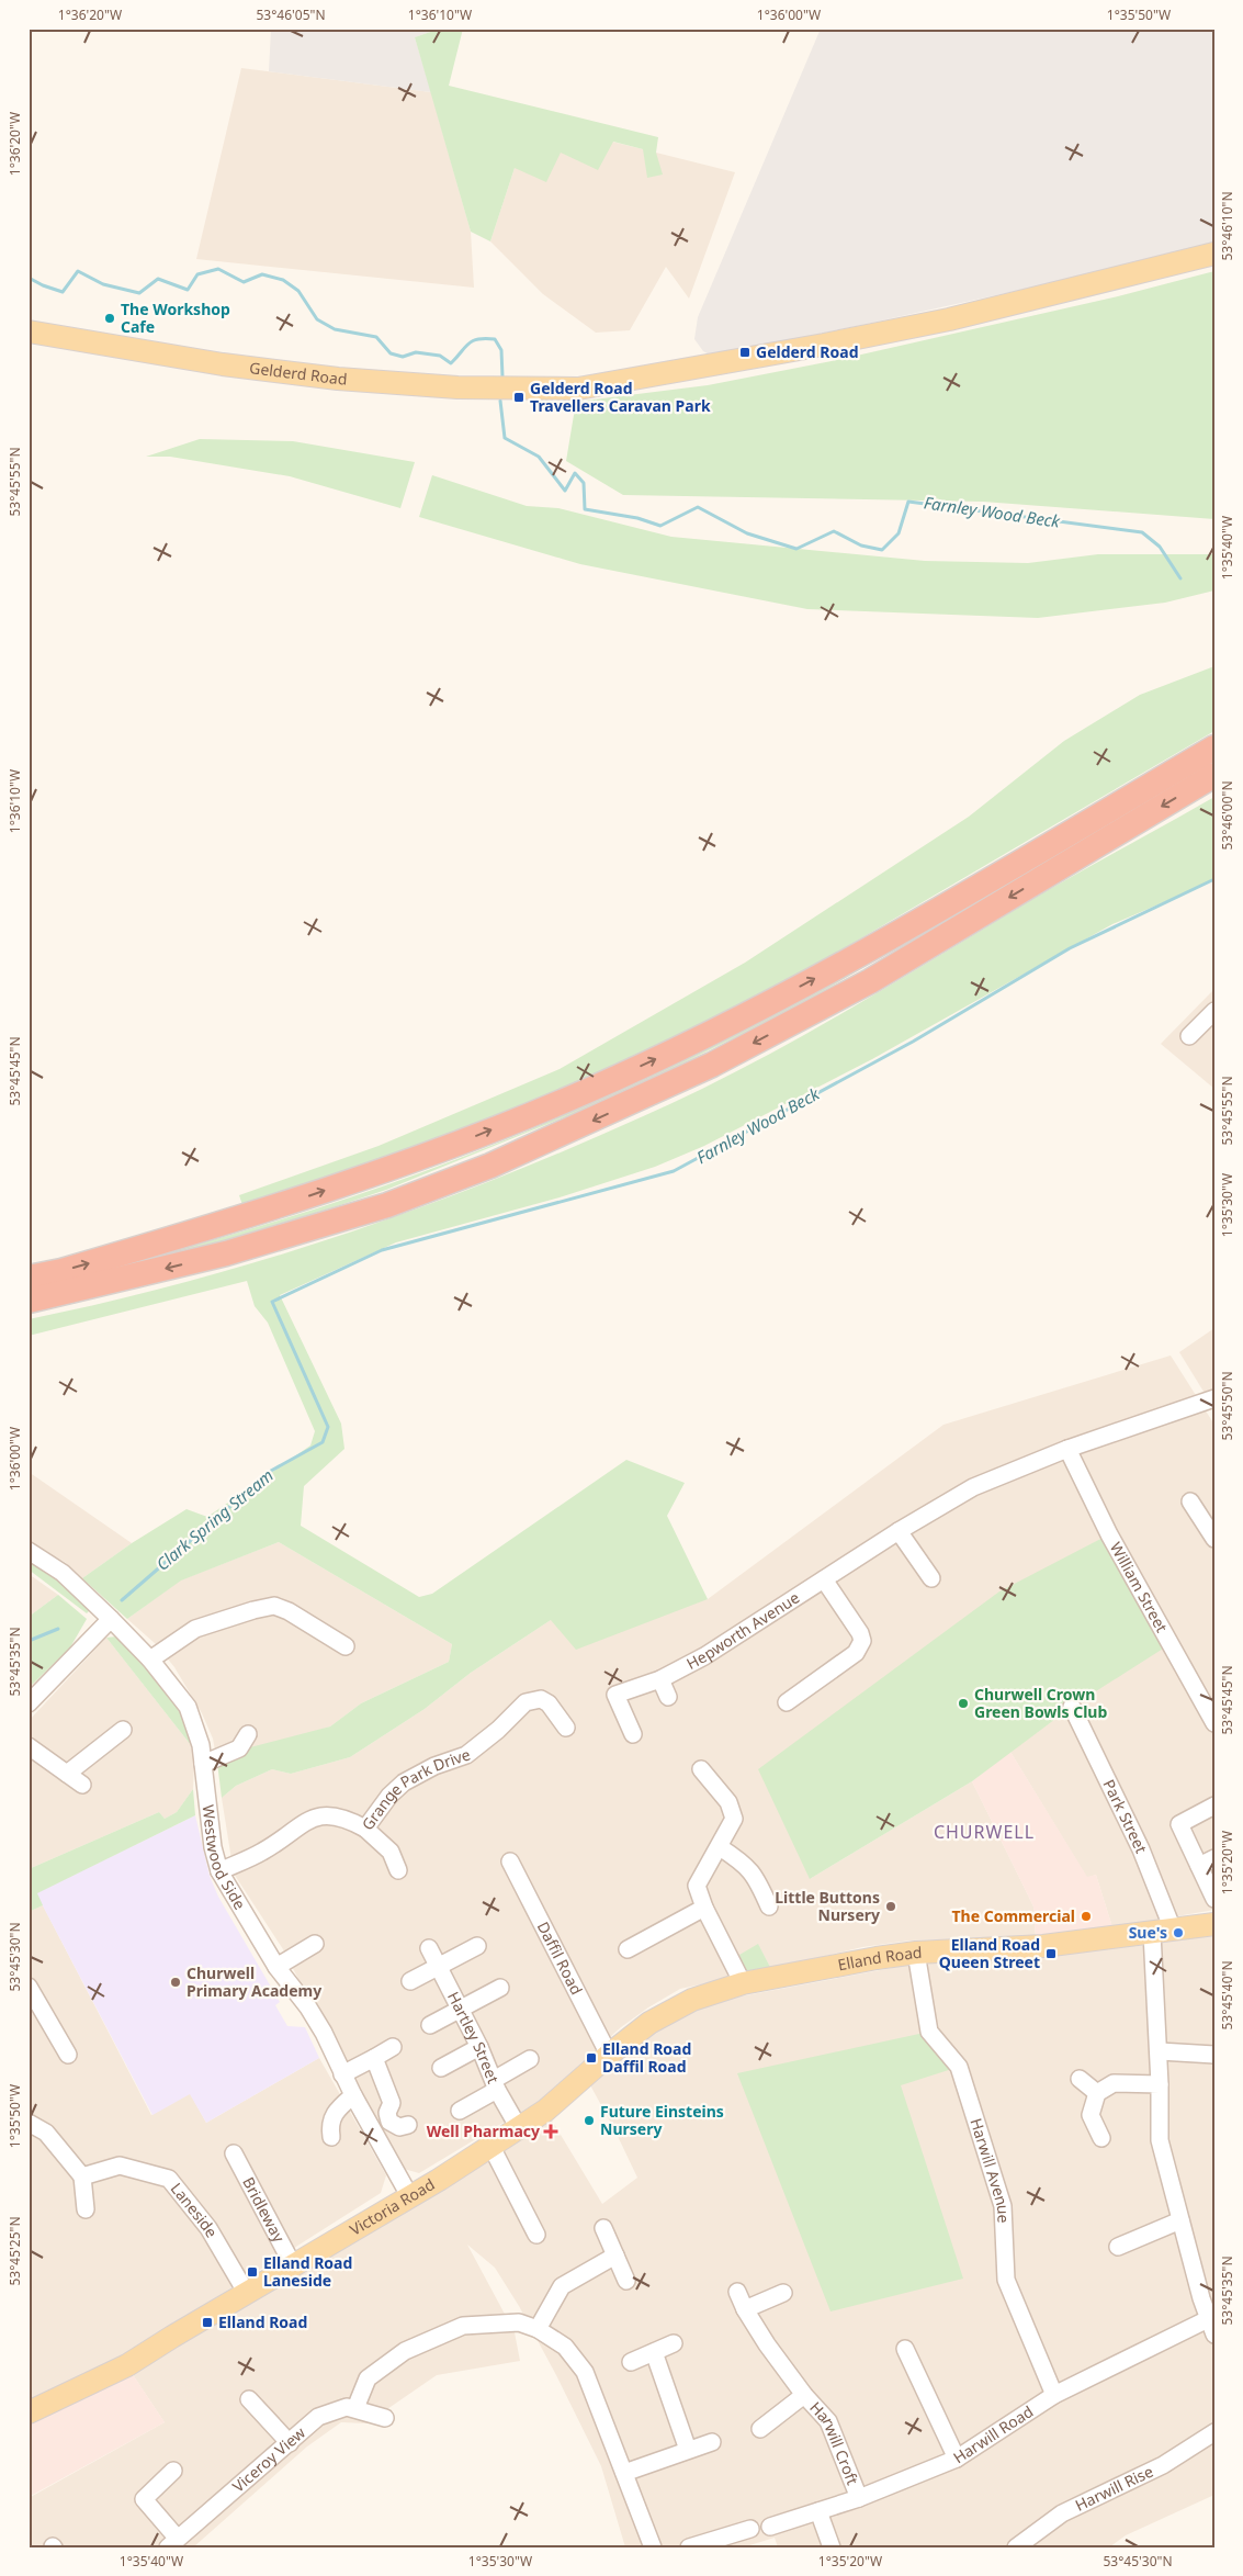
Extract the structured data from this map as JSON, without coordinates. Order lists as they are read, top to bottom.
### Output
{
  "streets": {
    "main road": ["Gelderd Road", "Elland Road", "Victoria Road"],
    "street": [
      "William Street",
      "Hepworth Avenue",
      "Grange Park Drive",
      "Park Street",
      "Westwood Side",
      "Daffil Road",
      "Hartley Street",
      "Harwill Avenue",
      "Bridleway",
      "Laneside",
      "Harwill Road",
      "Harwill Croft",
      "Viceroy View",
      "Harwill Rise"
    ]
  },
  "crossings": [
    ["William Street", "Hepworth Avenue"],
    ["Grange Park Drive", "Westwood Side"],
    ["Park Street", "Elland Road"],
    ["Park Street", "Harwill Road"],
    ["Westwood Side", "Victoria Road"],
    ["Daffil Road", "Victoria Road"],
    ["Elland Road", "Harwill Avenue"],
    ["Elland Road", "Victoria Road"],
    ["Hartley Street", "Victoria Road"],
    ["Harwill Avenue", "Harwill Road"],
    ["Victoria Road", "Bridleway"],
    ["Victoria Road", "Laneside"],
    ["Harwill Road", "Harwill Croft"]
  ],
  "districts": ["CHURWELL"],
  "water": ["Farnley Wood Beck", "Clark Spring Stream"],
  "places": {
    "other": [
      "The Workshop Cafe",
      "Churwell Crown Green Bowls Club",
      "Little Buttons Nursery",
      "The Commercial",
      "Sue's",
      "Churwell Primary Academy",
      "Future Einsteins Nursery"
    ],
    "transit": [
      "Gelderd Road",
      "Gelderd Road Travellers Caravan Park",
      "Elland Road Queen Street",
      "Elland Road Daffil Road",
      "Elland Road Laneside",
      "Elland Road"
    ],
    "health": ["Well Pharmacy"]
  },
  "coordinates": [
    "1°36'20\"W",
    "53°46'05\"N",
    "1°36'10\"W",
    "1°36'00\"W",
    "1°35'50\"W",
    "53°46'10\"N",
    "53°45'55\"N",
    "1°35'40\"W",
    "53°46'00\"N",
    "53°45'45\"N",
    "1°35'30\"W",
    "53°45'50\"N",
    "53°45'35\"N",
    "1°35'20\"W",
    "53°45'30\"N",
    "53°45'40\"N",
    "53°45'25\"N"
  ]
}
